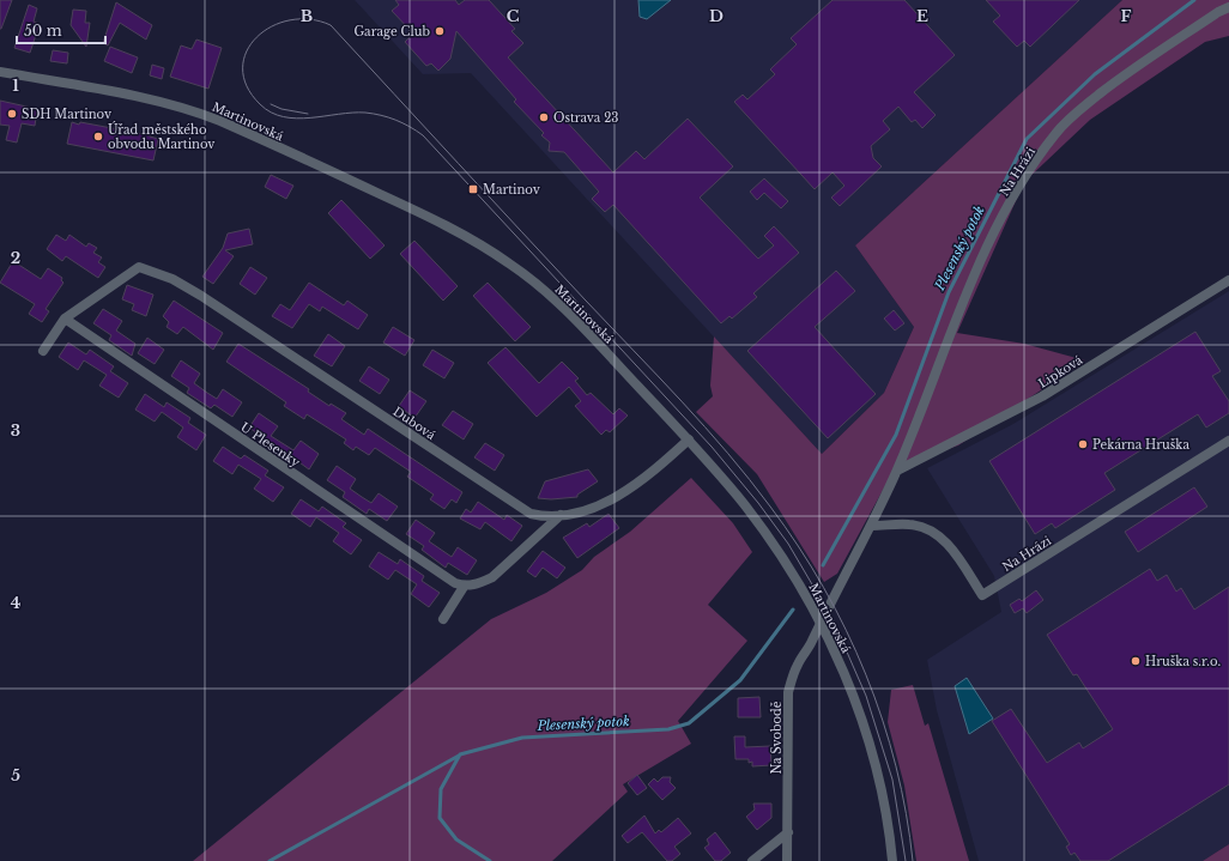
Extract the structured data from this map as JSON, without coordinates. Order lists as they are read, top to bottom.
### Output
{
  "streets": {
    "street": [
      "Martinovská",
      "Na Hrázi",
      "Lipková",
      "Dubová",
      "U Plesenky",
      "Na Svobodě"
    ]
  },
  "crossings": [
    ["Martinovská", "Na Hrázi"],
    ["Martinovská", "Dubová"],
    ["Martinovská", "Na Svobodě"],
    ["Na Hrázi", "Lipková"],
    ["Na Hrázi", "Na Svobodě"],
    ["Dubová", "U Plesenky"]
  ],
  "water": ["Plesenský potok"],
  "places": {
    "other": [
      "Garage Club",
      "SDH Martinov",
      "Ostrava 23",
      "Úřad městského obvodu Martinov",
      "Pekárna Hruška",
      "Hruška s.r.o."
    ],
    "transit": ["Martinov"]
  },
  "scale_bar": "50 m",
  "grid": {
    "columns": [
      "B",
      "C",
      "D",
      "E",
      "F"
    ],
    "rows": [
      "1",
      "2",
      "3",
      "4",
      "5"
    ]
  }
}
